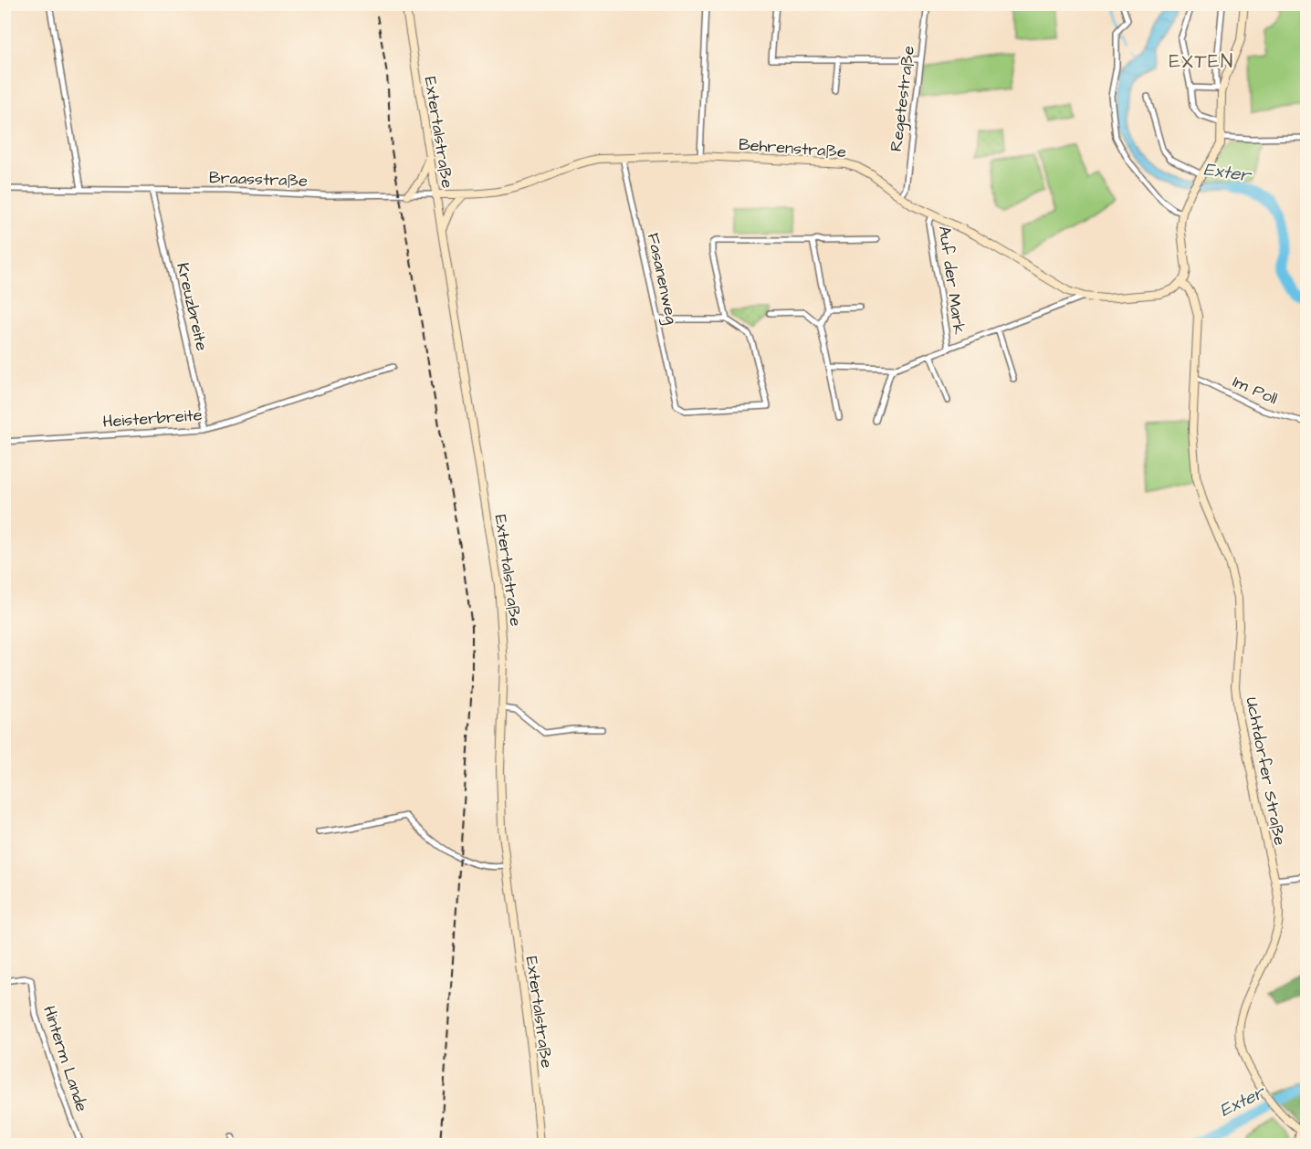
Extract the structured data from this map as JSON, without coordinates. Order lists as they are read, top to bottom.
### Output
{
  "streets": {
    "main road": ["Extertalstraße", "Behrenstraße", "Uchtdorfer Straße"],
    "street": [
      "Regetestraße",
      "Braasstraße",
      "Fasanenweg",
      "Auf der Mark",
      "Kreuzbreite",
      "Im Poll",
      "Heisterbreite",
      "Hinterm Lande"
    ]
  },
  "crossings": [
    ["Regetestraße", "Behrenstraße"],
    ["Extertalstraße", "Behrenstraße"],
    ["Extertalstraße", "Braasstraße"],
    ["Behrenstraße", "Braasstraße"],
    ["Behrenstraße", "Fasanenweg"],
    ["Behrenstraße", "Auf der Mark"],
    ["Behrenstraße", "Uchtdorfer Straße"],
    ["Braasstraße", "Kreuzbreite"],
    ["Kreuzbreite", "Heisterbreite"],
    ["Im Poll", "Uchtdorfer Straße"]
  ],
  "districts": ["EXTEN"],
  "water": ["Exter"]
}
